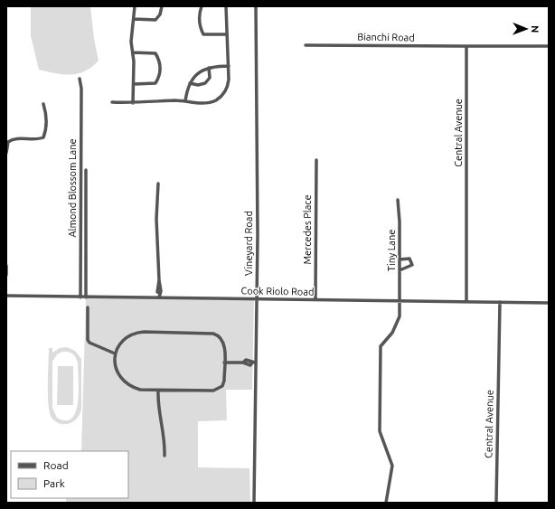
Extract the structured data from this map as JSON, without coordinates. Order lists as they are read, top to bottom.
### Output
{
  "streets": {
    "street": [
      "Bianchi Road",
      "Central Avenue",
      "Almond Blossom Lane",
      "Mercedes Place",
      "Vineyard Road",
      "Tiny Lane",
      "Cook Riolo Road"
    ]
  },
  "crossings": [
    ["Bianchi Road", "Central Avenue"],
    ["Central Avenue", "Cook Riolo Road"],
    ["Almond Blossom Lane", "Cook Riolo Road"],
    ["Mercedes Place", "Cook Riolo Road"],
    ["Vineyard Road", "Cook Riolo Road"],
    ["Tiny Lane", "Cook Riolo Road"]
  ],
  "legend": ["Road", "Park"],
  "north": "right"
}
